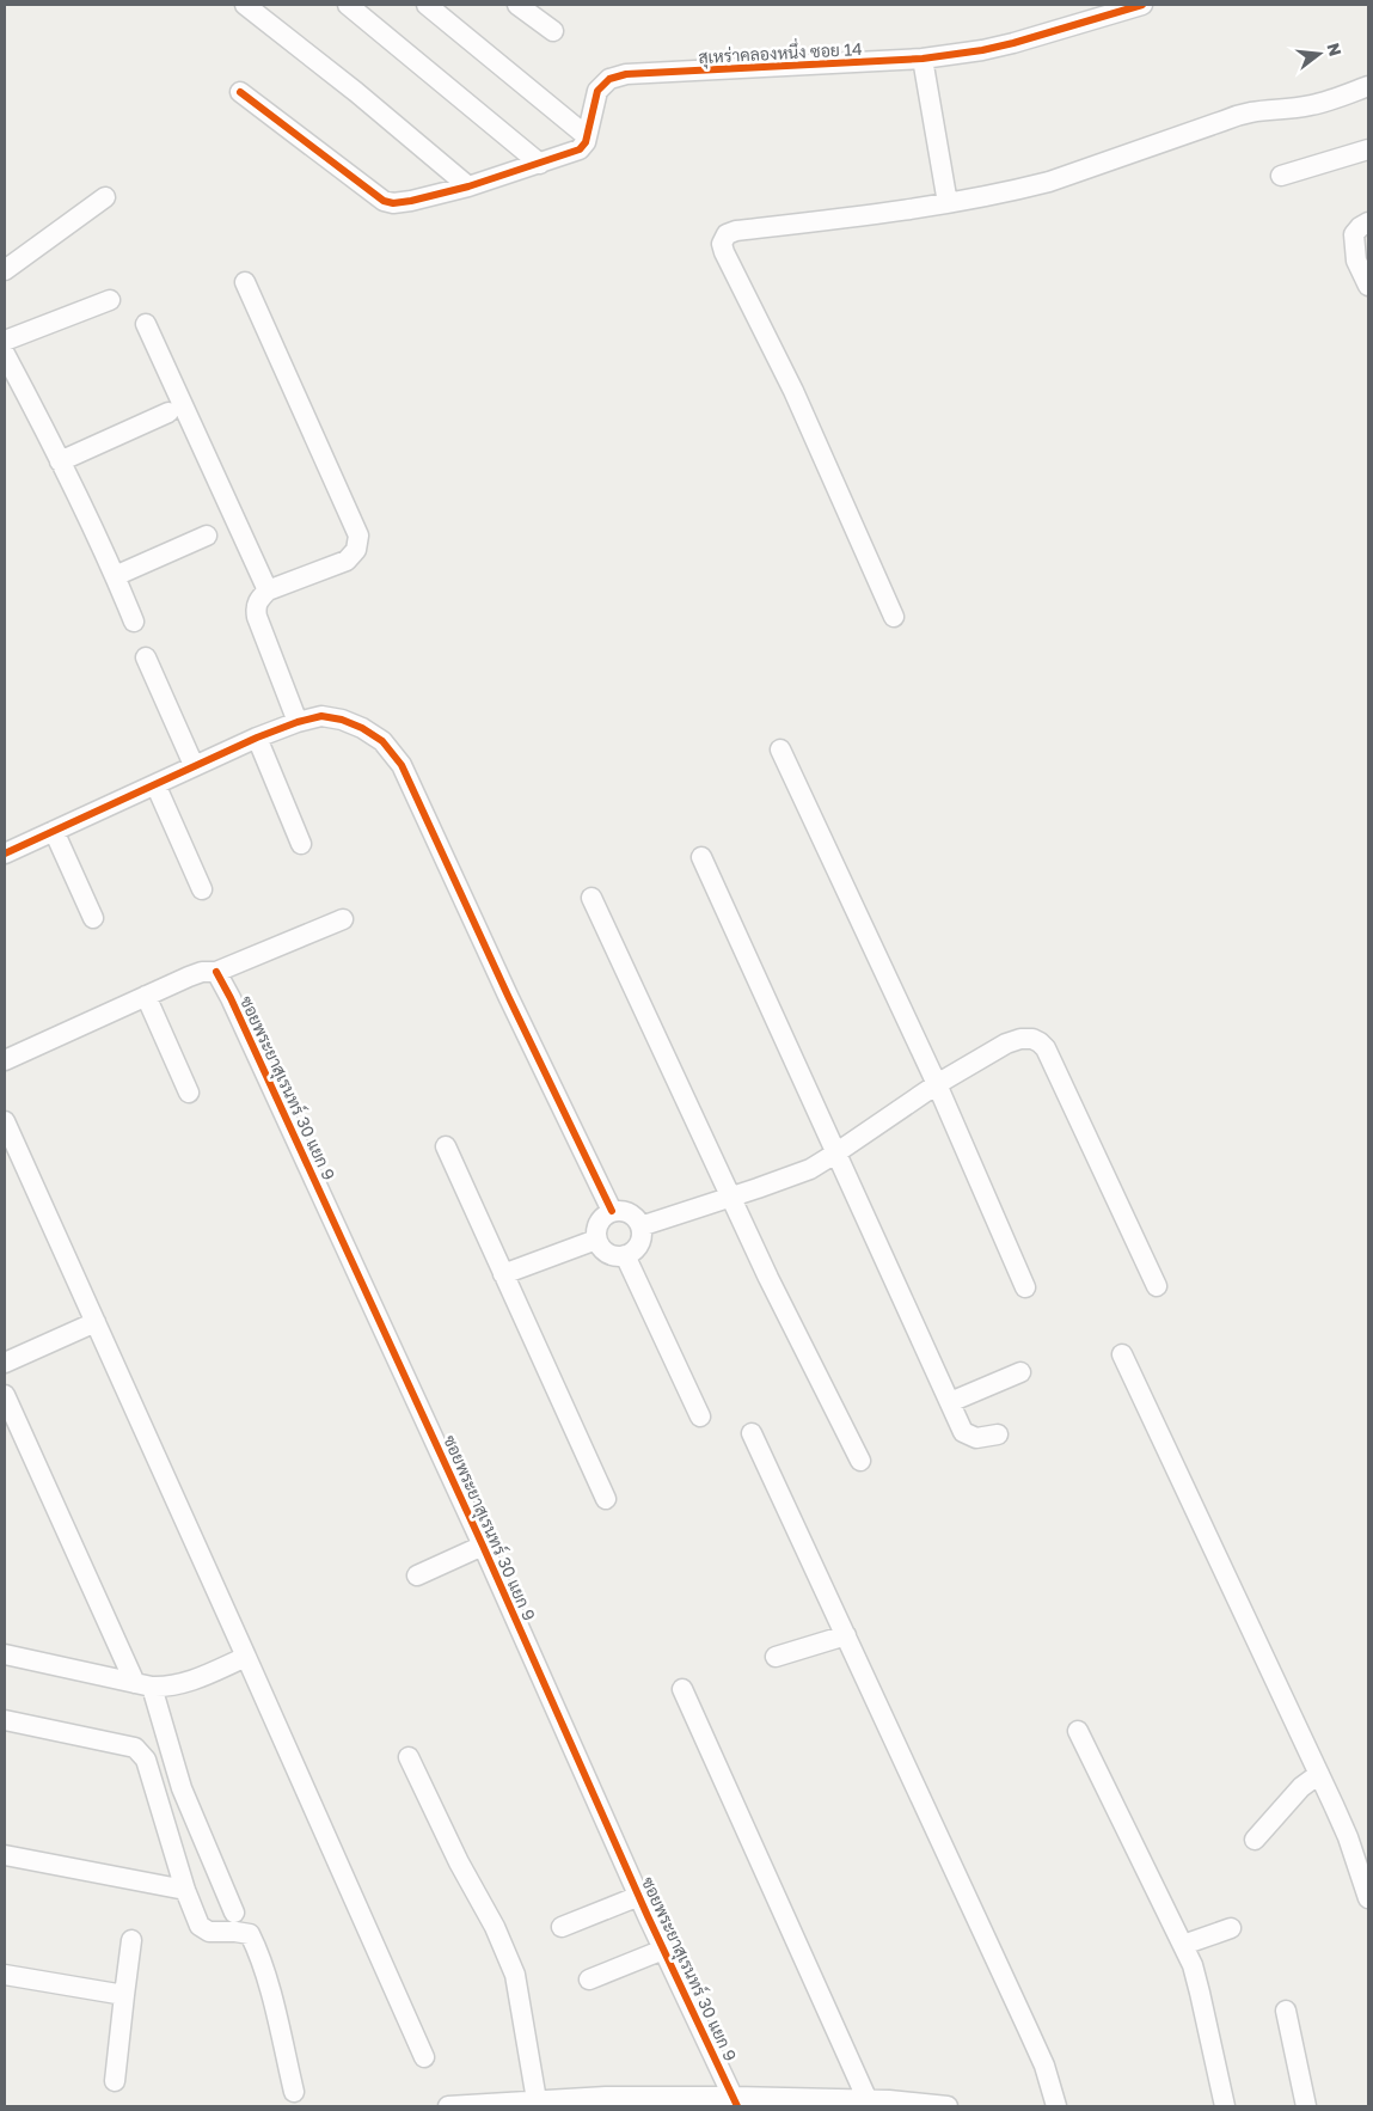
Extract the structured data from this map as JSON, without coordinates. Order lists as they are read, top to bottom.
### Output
{
  "streets": {
    "street": ["สุเหร่าคลองหนึ่ง ซอย 14", "ซอยพระยาสุเรนทร์ 30 แยก 9"]
  },
  "north": "right"
}
